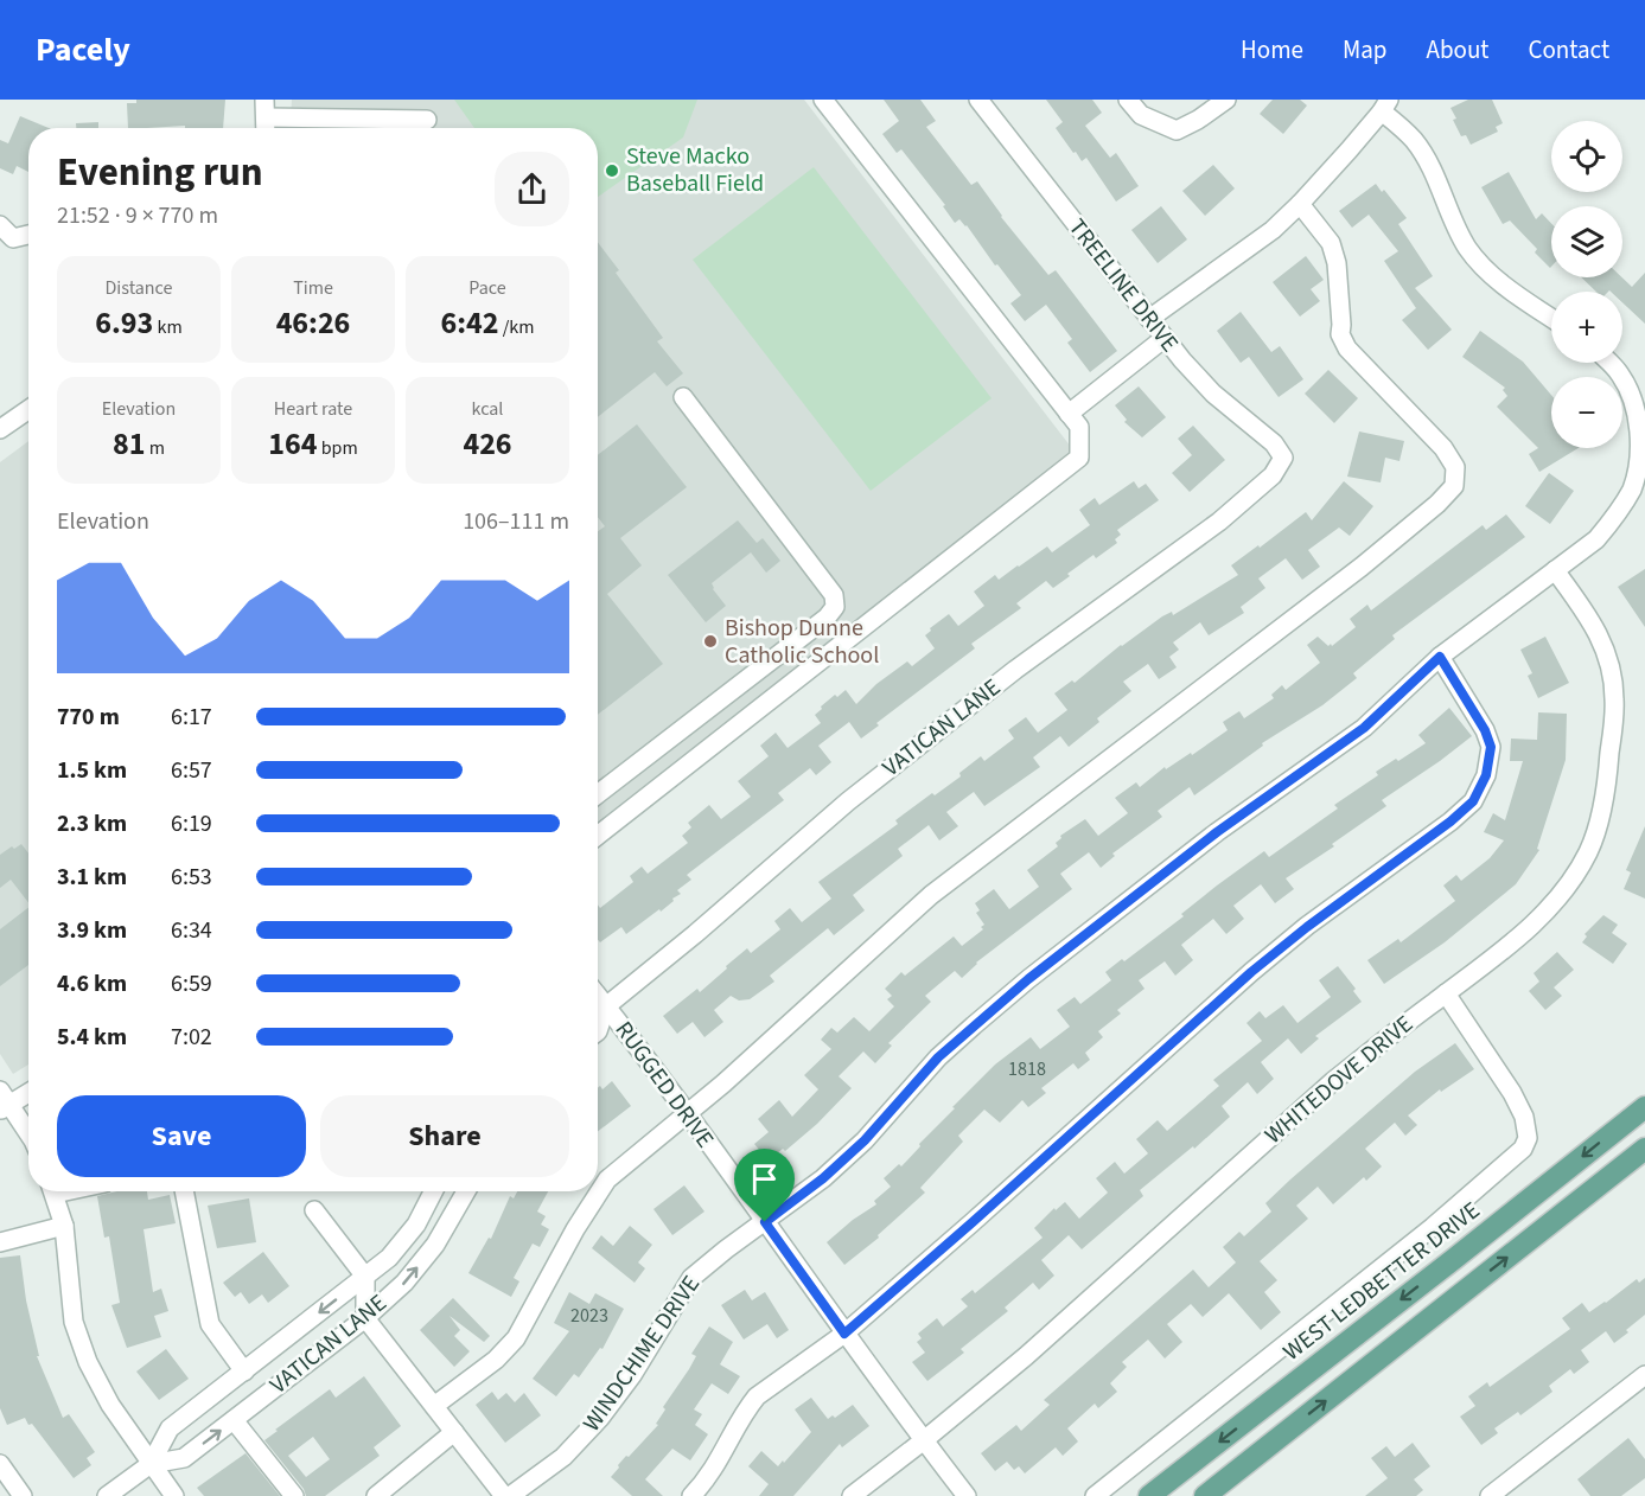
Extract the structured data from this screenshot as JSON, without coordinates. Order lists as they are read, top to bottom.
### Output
{
  "streets": {
    "main road": ["WEST LEDBETTER DRIVE"],
    "street": [
      "TREELINE DRIVE",
      "VATICAN LANE",
      "WHITEDOVE DRIVE",
      "RUGGED DRIVE",
      "WINDCHIME DRIVE"
    ]
  },
  "crossings": [
    ["TREELINE DRIVE", "VATICAN LANE"],
    ["VATICAN LANE", "RUGGED DRIVE"],
    ["WHITEDOVE DRIVE", "RUGGED DRIVE"],
    ["WHITEDOVE DRIVE", "WINDCHIME DRIVE"],
    ["RUGGED DRIVE", "WINDCHIME DRIVE"]
  ],
  "places": ["Steve Macko Baseball Field", "Bishop Dunne Catholic School"],
  "house_numbers": ["1818", "2023"],
  "page": {
    "header": "Pacely",
    "nav": [
      "Home",
      "Map",
      "About",
      "Contact"
    ],
    "map_buttons": ["+", "−"],
    "heading": ["Evening run", "21:52 · 9 × 770 m"],
    "stats": [
      ["Distance", "6.93 km"],
      ["Time", "46:26"],
      ["Pace", "6:42 /km"],
      ["Elevation", "81 m"],
      ["Heart rate", "164 bpm"],
      ["kcal", "426"]
    ],
    "chart": ["Elevation", "106–111 m"],
    "list": [
      {
        "name": "770 m",
        "note": "6:17"
      },
      {
        "name": "1.5 km",
        "note": "6:57"
      },
      {
        "name": "2.3 km",
        "note": "6:19"
      },
      {
        "name": "3.1 km",
        "note": "6:53"
      },
      {
        "name": "3.9 km",
        "note": "6:34"
      },
      {
        "name": "4.6 km",
        "note": "6:59"
      },
      {
        "name": "5.4 km",
        "note": "7:02"
      }
    ],
    "buttons": ["Save", "Share"]
  }
}
